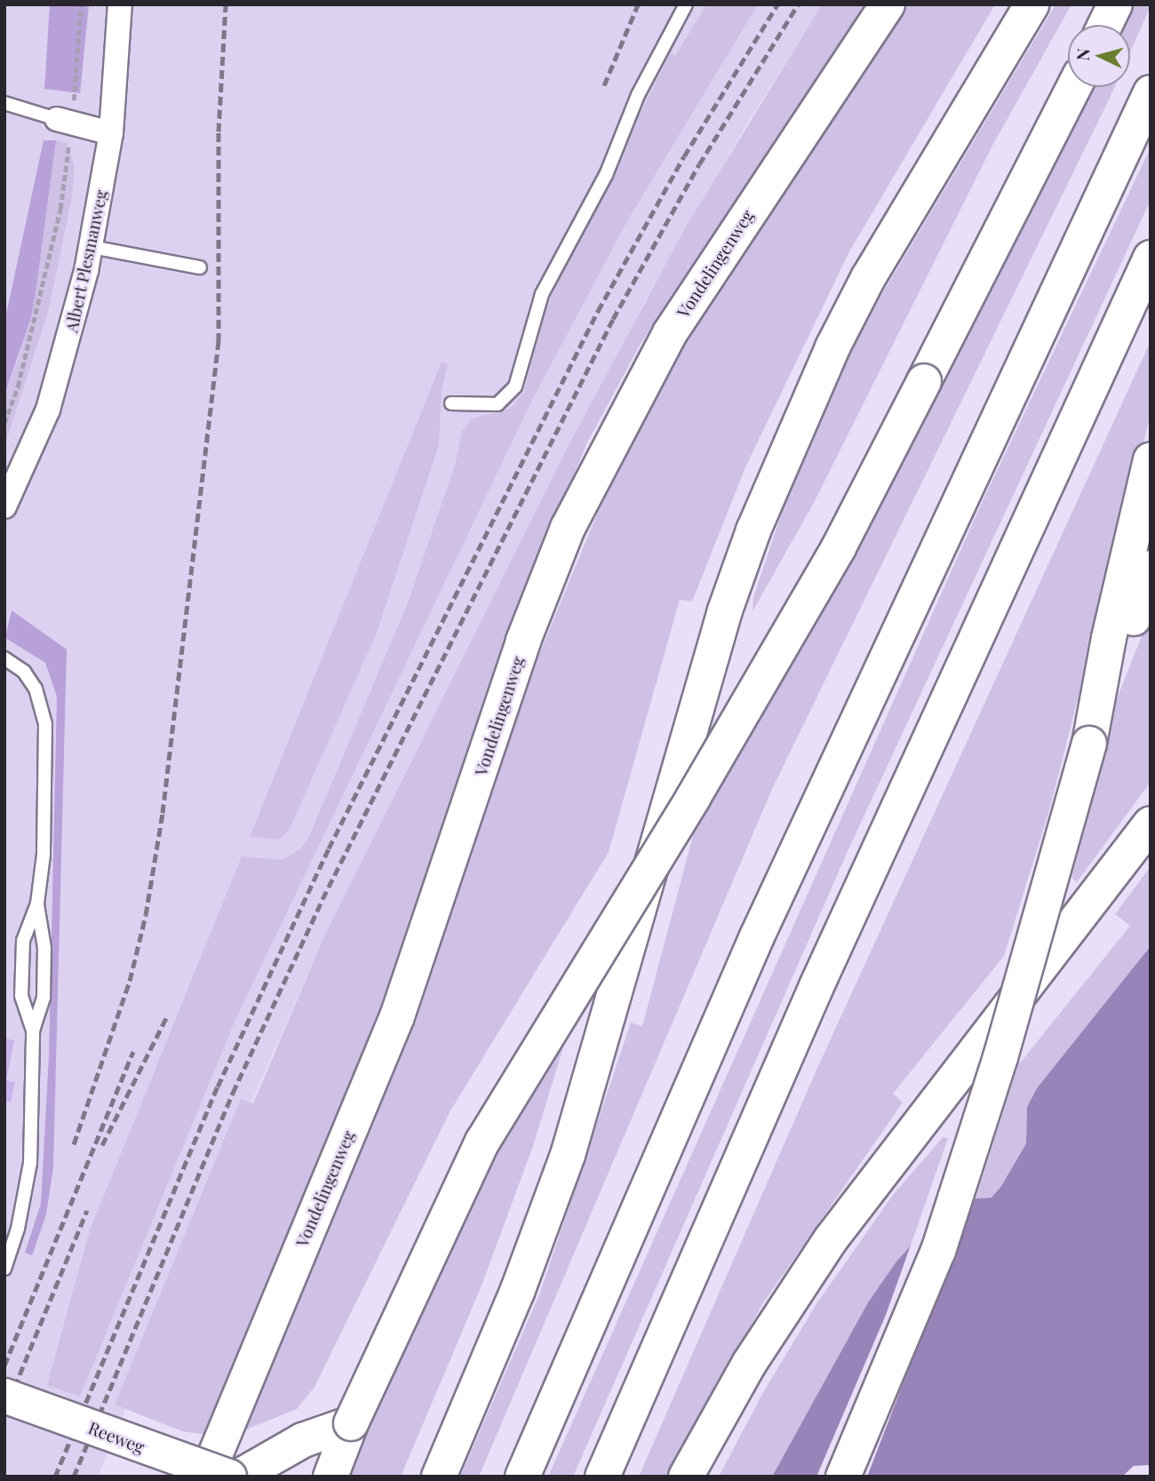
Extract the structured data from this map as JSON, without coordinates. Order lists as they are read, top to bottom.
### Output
{
  "streets": {
    "main road": ["Vondelingenweg", "Reeweg"],
    "street": ["Albert Plesmanweg"]
  },
  "north": "left"
}
